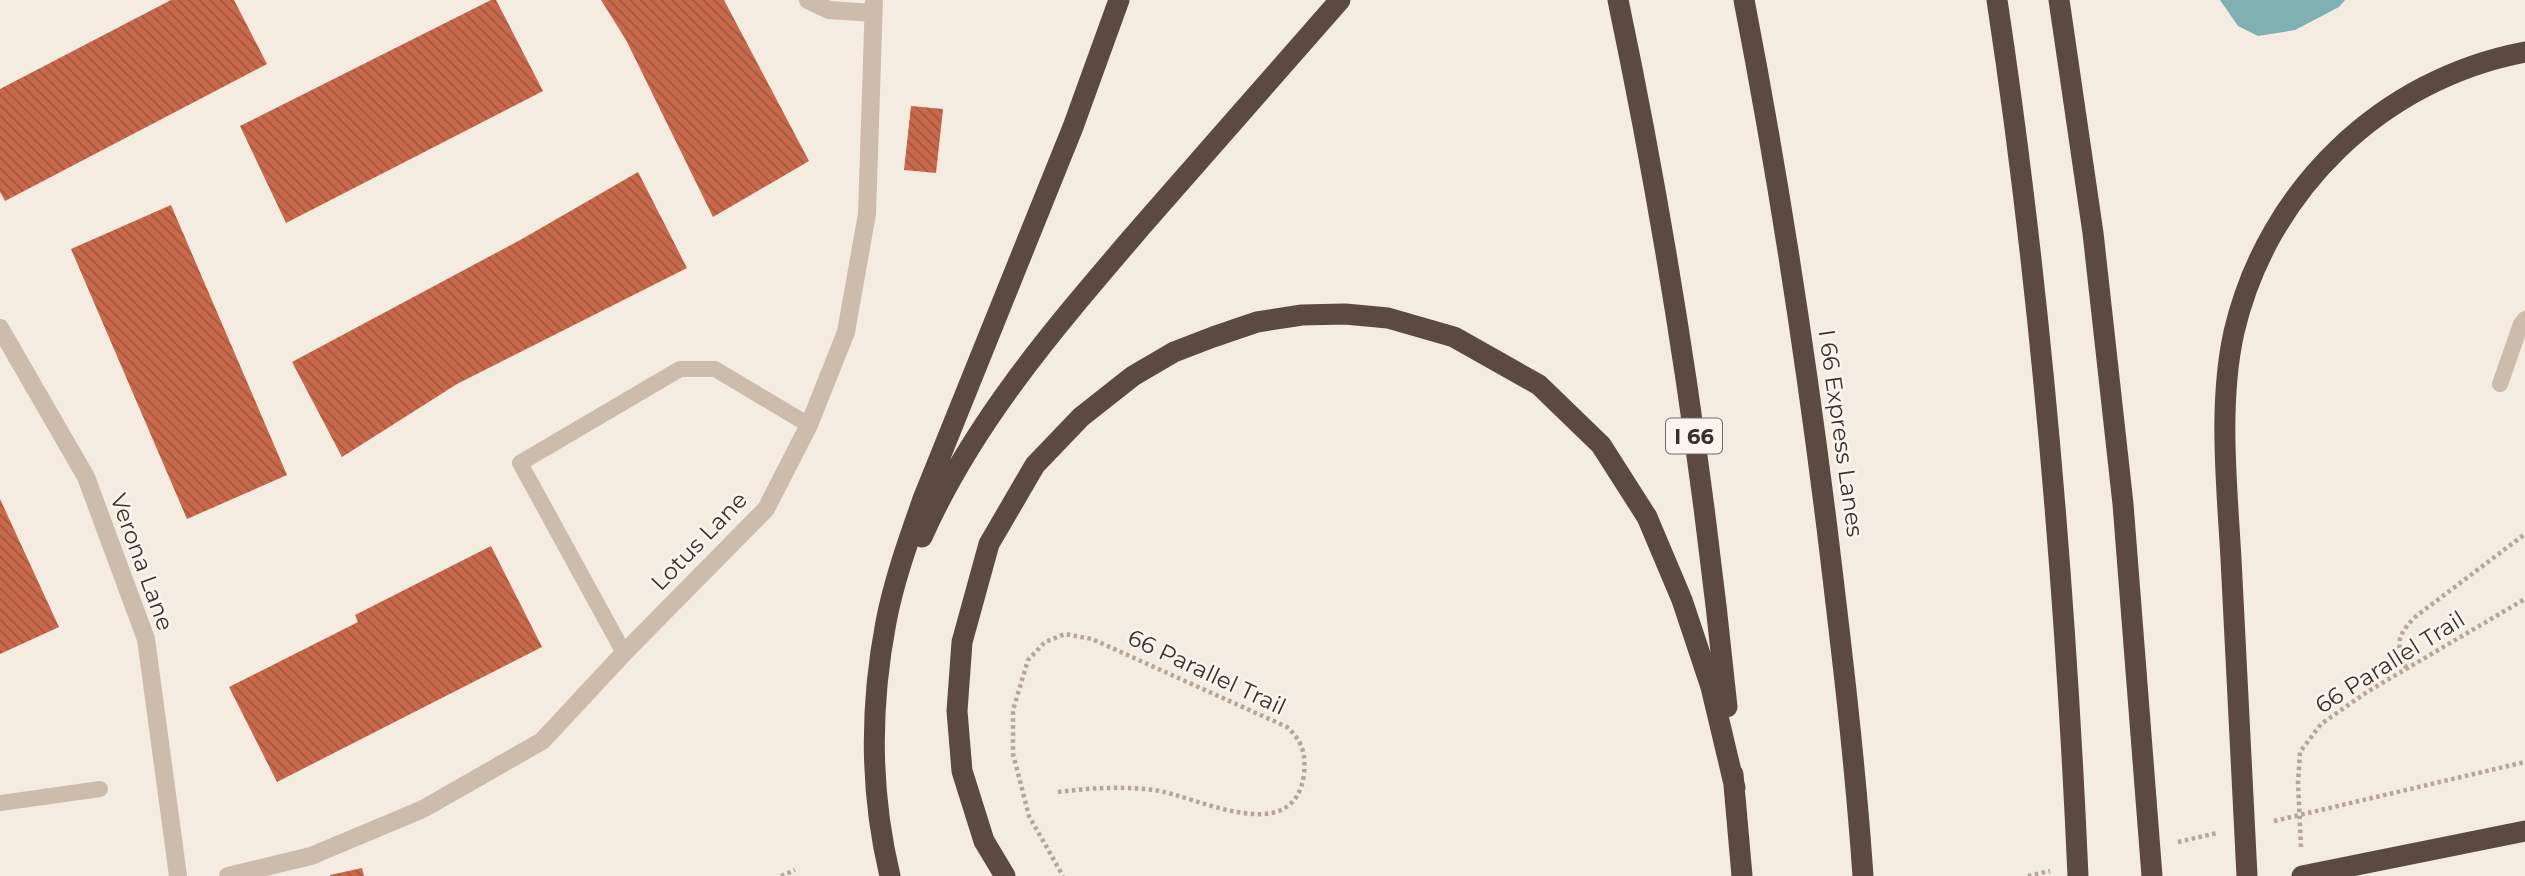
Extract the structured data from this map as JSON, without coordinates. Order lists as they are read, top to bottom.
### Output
{
  "streets": {
    "highway": ["I 66 Express Lanes", "I 66"],
    "street": ["Lotus Lane", "Verona Lane"],
    "path": ["66 Parallel Trail"]
  }
}
